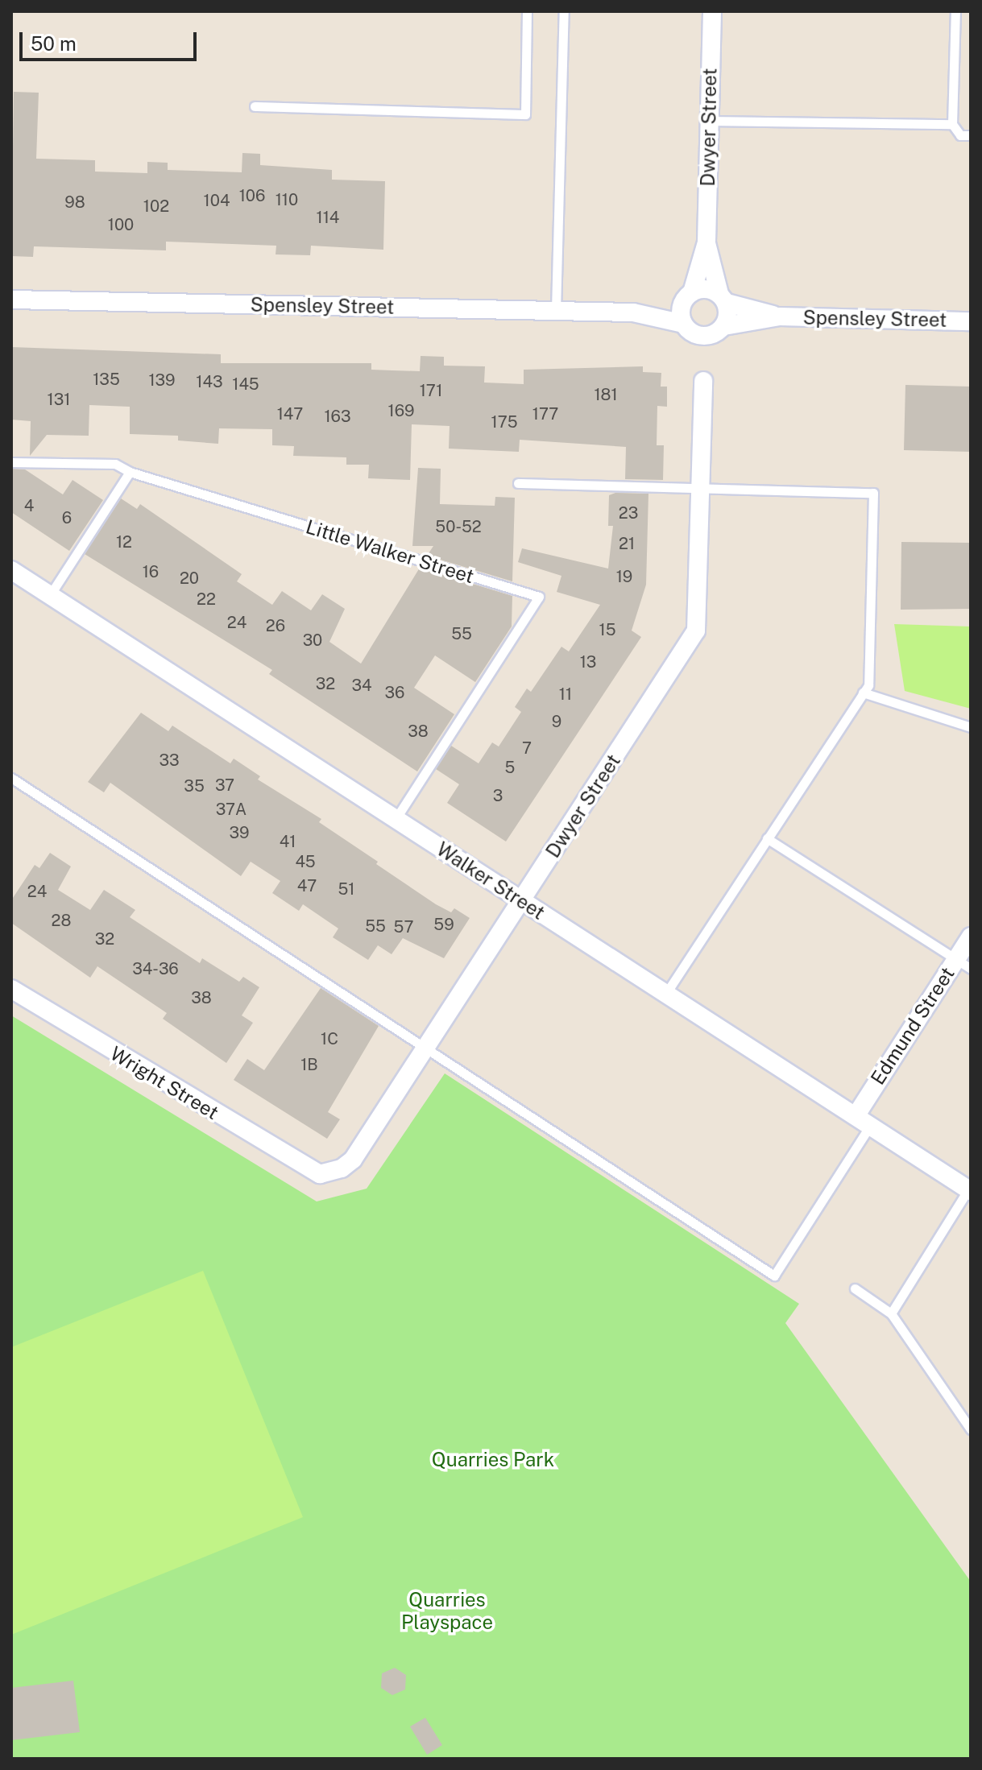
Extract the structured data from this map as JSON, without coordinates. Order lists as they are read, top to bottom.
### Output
{
  "streets": {
    "street": [
      "Dwyer Street",
      "Spensley Street",
      "Walker Street",
      "Edmund Street",
      "Wright Street"
    ],
    "lane": ["Little Walker Street"]
  },
  "crossings": [
    ["Dwyer Street", "Spensley Street"],
    ["Dwyer Street", "Walker Street"],
    ["Dwyer Street", "Wright Street"],
    ["Little Walker Street", "Walker Street"],
    ["Walker Street", "Edmund Street"]
  ],
  "parks": ["Quarries Park", "Quarries Playspace"],
  "house_numbers": [
    "106",
    "110",
    "104",
    "98",
    "102",
    "114",
    "100",
    "135",
    "139",
    "143",
    "145",
    "171",
    "181",
    "131",
    "169",
    "147",
    "177",
    "163",
    "175",
    "4",
    "23",
    "6",
    "50-52",
    "12",
    "21",
    "16",
    "19",
    "20",
    "22",
    "24",
    "26",
    "15",
    "55",
    "30",
    "13",
    "32",
    "34",
    "36",
    "11",
    "9",
    "38",
    "7",
    "33",
    "5",
    "37",
    "35",
    "3",
    "37A",
    "39",
    "41",
    "45",
    "47",
    "51",
    "24",
    "28",
    "59",
    "55",
    "57",
    "32",
    "34-36",
    "38",
    "1C",
    "1B"
  ],
  "scale_bar": "50 m"
}
